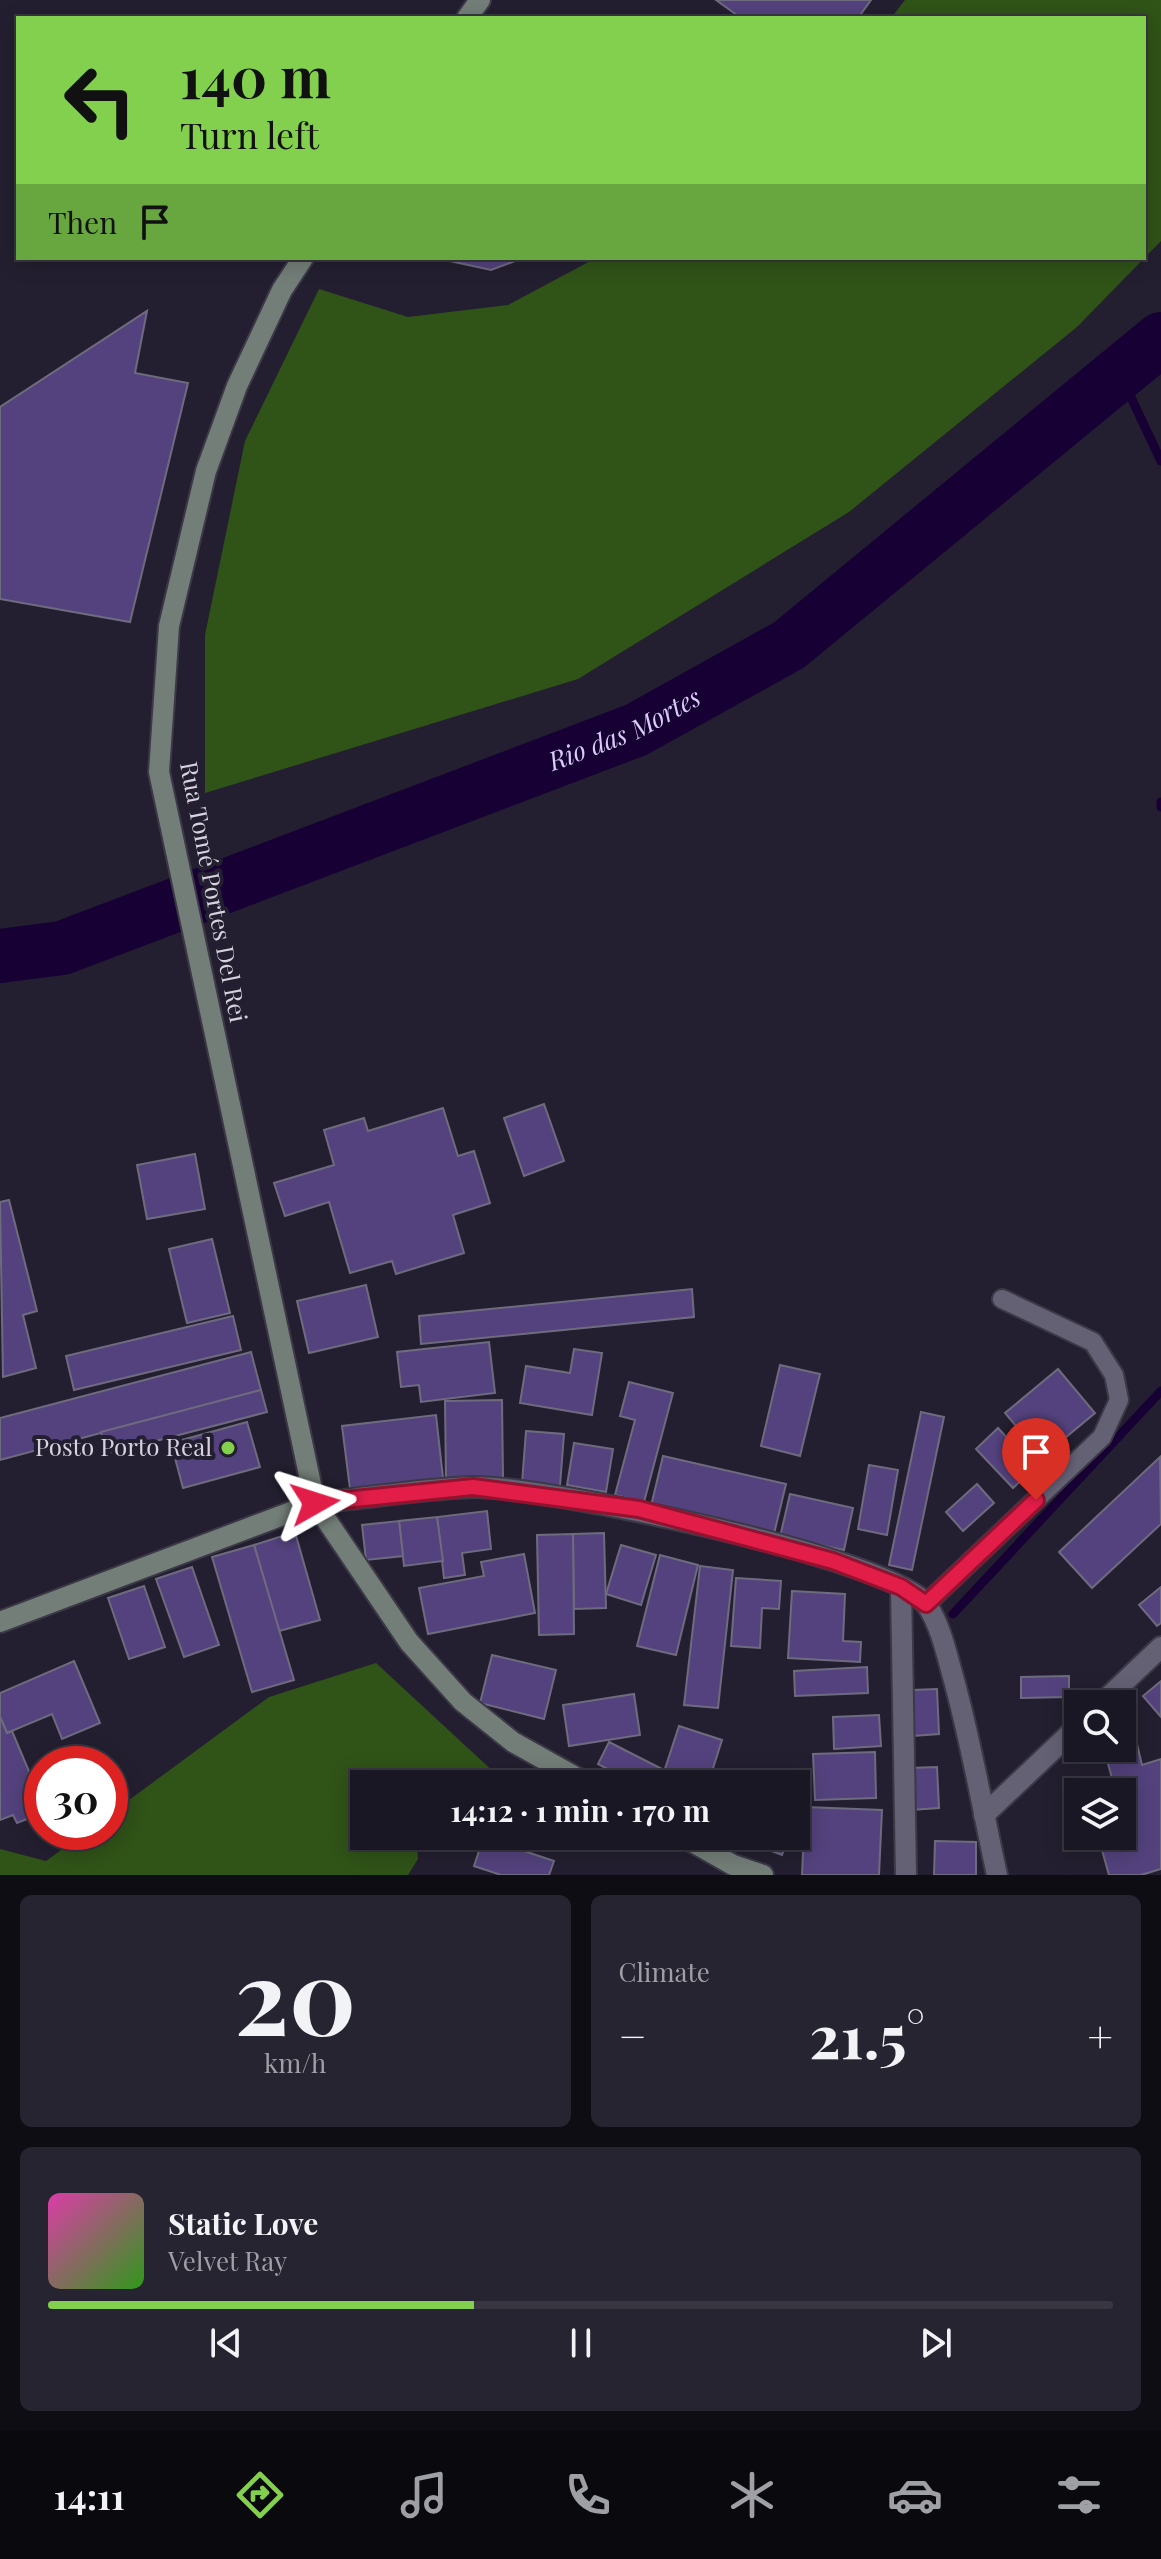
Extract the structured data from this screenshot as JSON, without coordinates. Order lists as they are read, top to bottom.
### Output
{
  "streets": {
    "main road": ["Rua Tomé Portes Del Rei"]
  },
  "water": ["Rio das Mortes"],
  "places": ["Posto Porto Real"],
  "page": {
    "turn": ["140 m", "Turn left"],
    "then": "Then",
    "limit": "30",
    "trip": "14:12 · 1 min · 170 m",
    "tile": [
      ["20", "km/h"],
      "Climate"
    ],
    "heat": ["−", "21.5°", "+"],
    "song": ["Static Love", "Velvet Ray"],
    "tabs": "14:11"
  }
}
